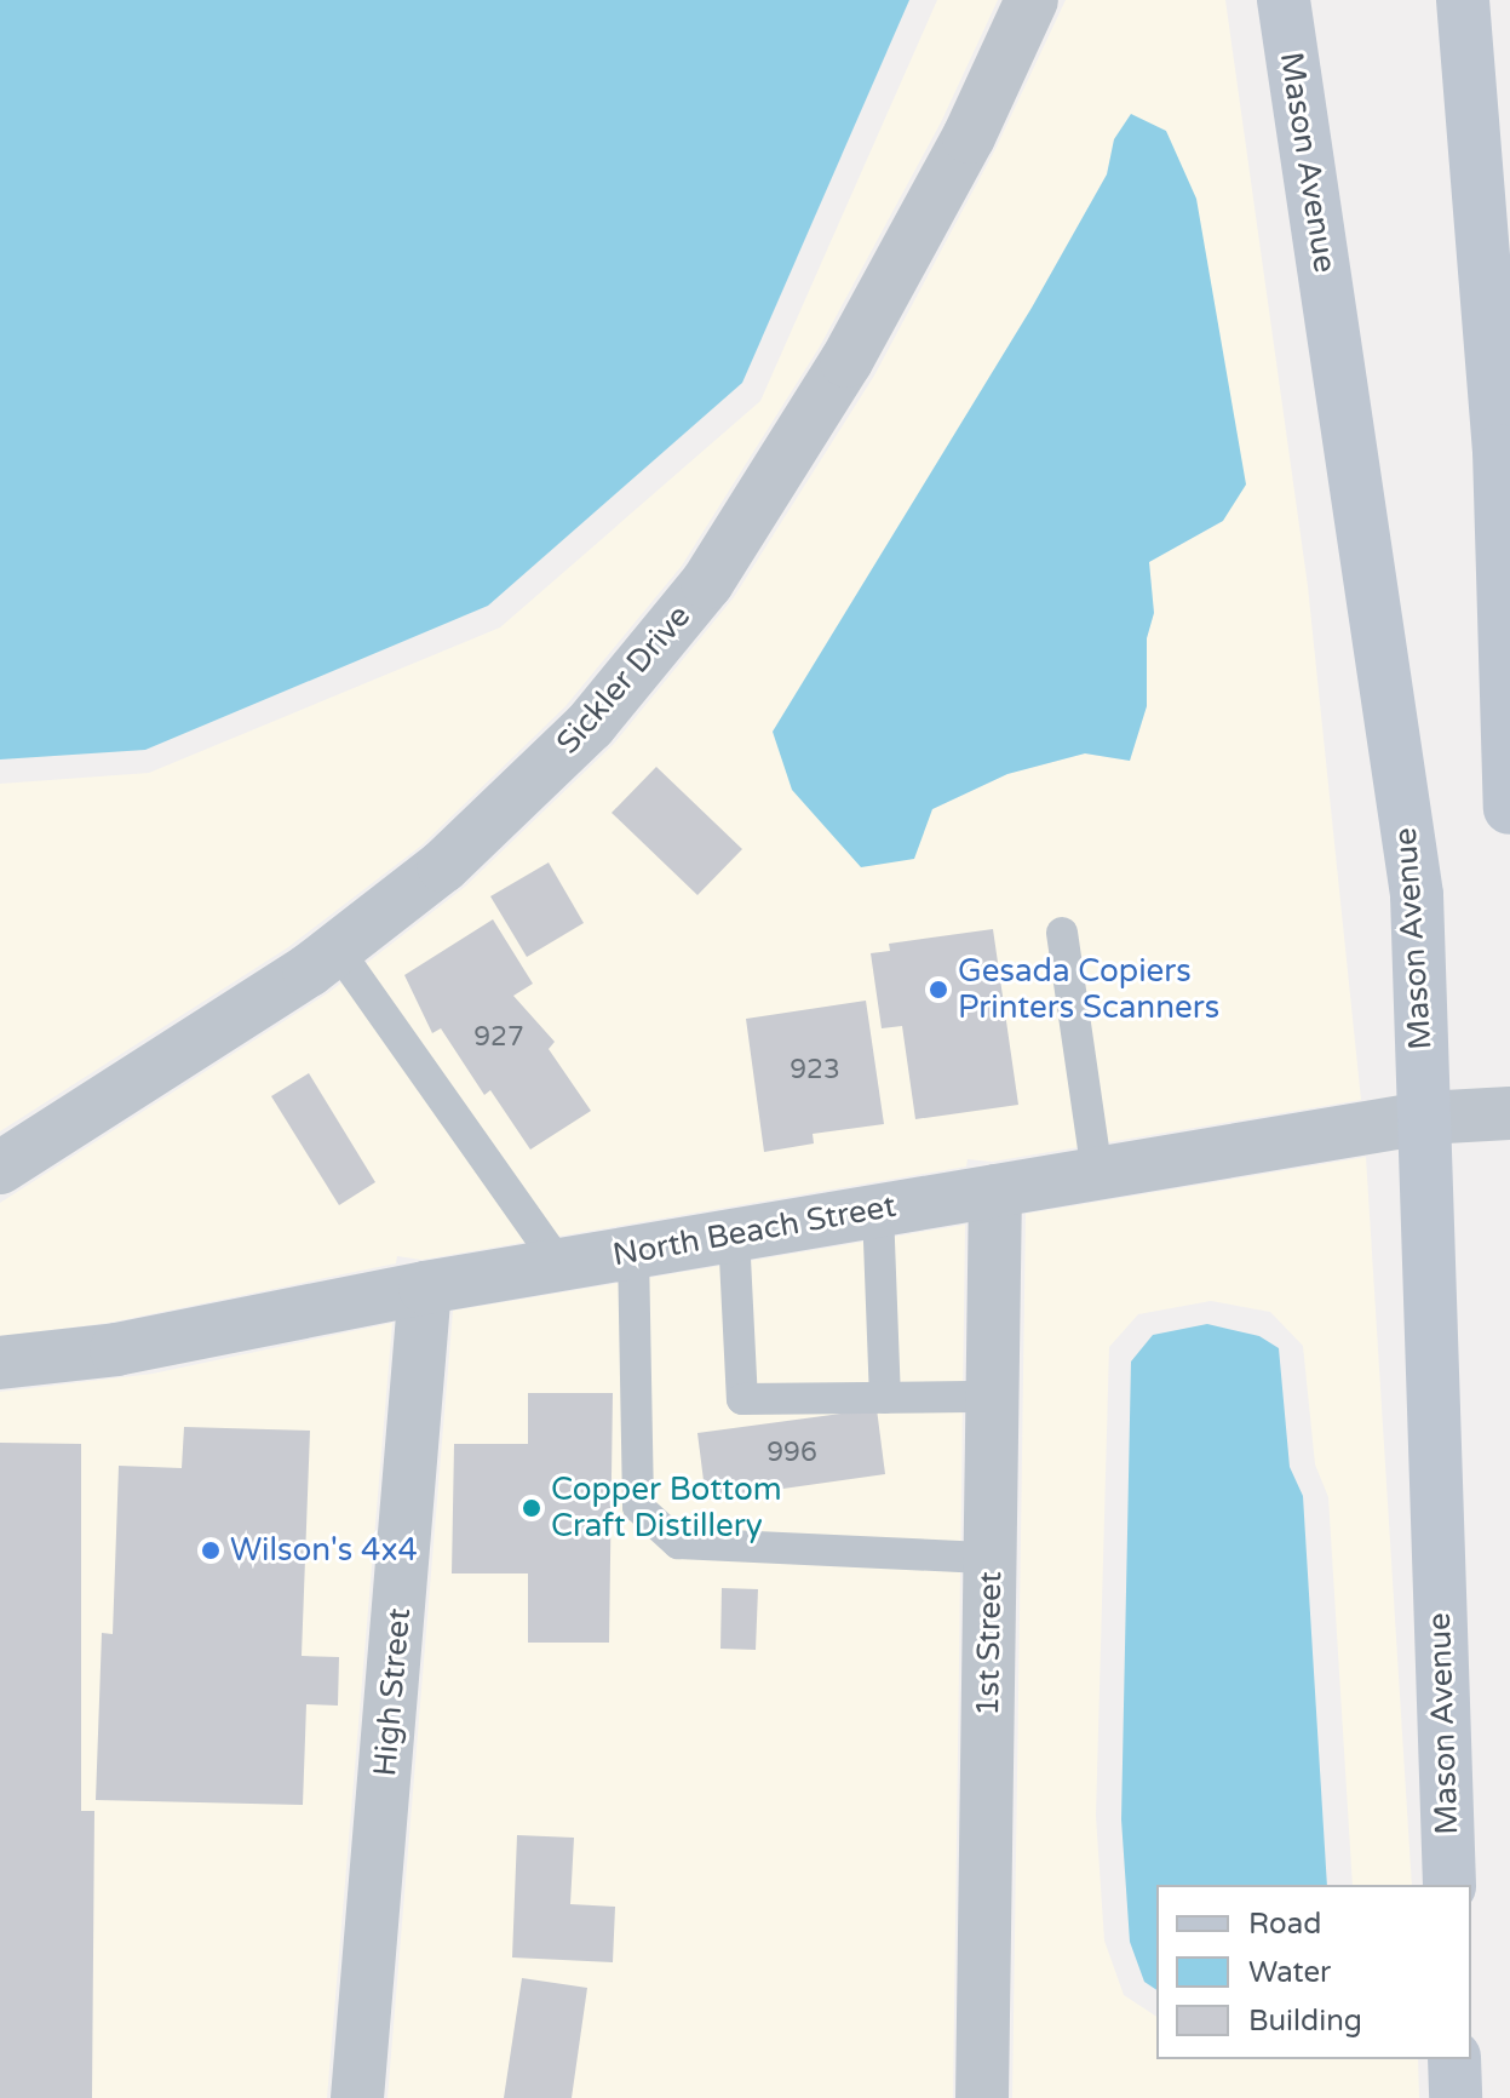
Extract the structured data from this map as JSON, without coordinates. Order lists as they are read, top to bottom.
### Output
{
  "streets": {
    "main road": ["Mason Avenue"],
    "street": [
      "Sickler Drive",
      "North Beach Street",
      "1st Street",
      "High Street"
    ]
  },
  "crossings": [
    ["Mason Avenue", "North Beach Street"],
    ["North Beach Street", "1st Street"],
    ["North Beach Street", "High Street"]
  ],
  "places": ["Gesada Copiers Printers Scanners", "Copper Bottom Craft Distillery", "Wilson's 4x4"],
  "house_numbers": ["927", "923", "996"],
  "legend": ["Road", "Water", "Building"]
}
